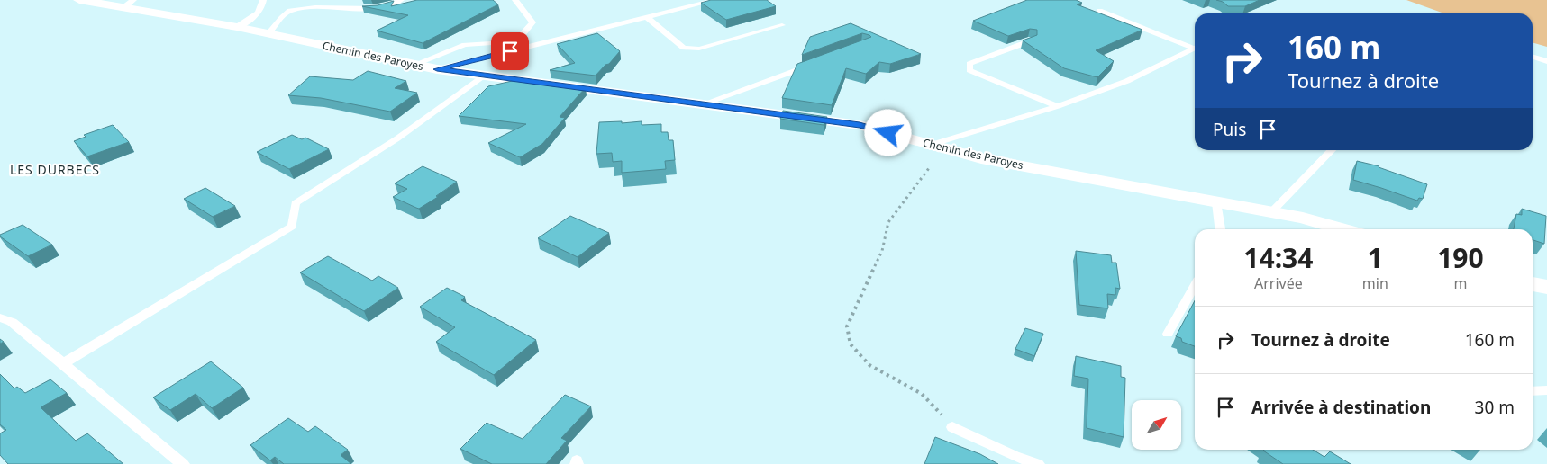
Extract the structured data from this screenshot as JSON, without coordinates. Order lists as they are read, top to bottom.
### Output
{
  "streets": {
    "street": ["Chemin des Paroyes"]
  },
  "districts": ["LES DURBECS"],
  "north": "top right",
  "page": {
    "turn": ["160 m", "Tournez à droite"],
    "then": "Puis",
    "eta": [
      "14:34",
      "Arrivée",
      "1",
      "min",
      "190",
      "m"
    ],
    "list": [
      {
        "name": "Tournez à droite",
        "value": "160 m"
      },
      {
        "name": "Arrivée à destination",
        "value": "30 m"
      }
    ]
  }
}
